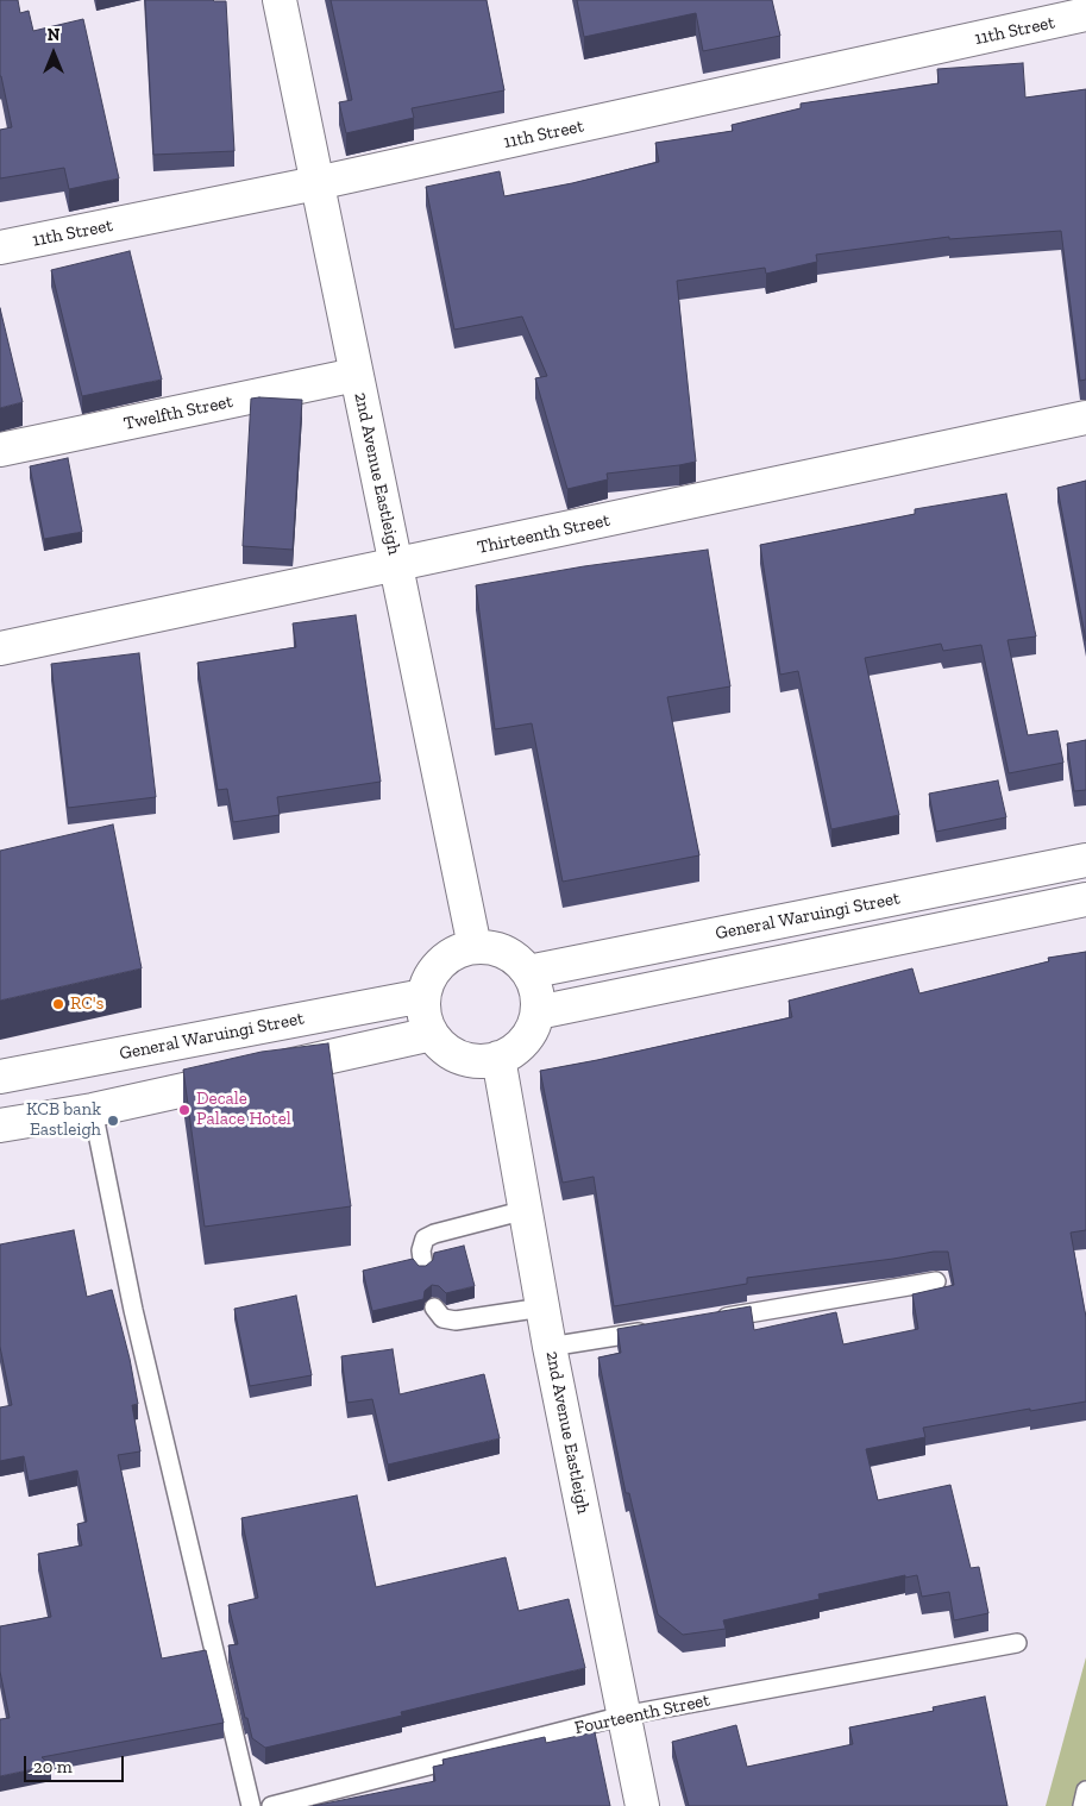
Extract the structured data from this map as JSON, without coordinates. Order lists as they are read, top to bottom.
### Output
{
  "streets": {
    "street": [
      "11th Street",
      "Twelfth Street",
      "2nd Avenue Eastleigh",
      "Thirteenth Street",
      "General Waruingi Street"
    ],
    "lane": ["Fourteenth Street"]
  },
  "crossings": [
    ["11th Street", "2nd Avenue Eastleigh"],
    ["Twelfth Street", "2nd Avenue Eastleigh"],
    ["2nd Avenue Eastleigh", "Thirteenth Street"],
    ["2nd Avenue Eastleigh", "General Waruingi Street"],
    ["2nd Avenue Eastleigh", "Fourteenth Street"]
  ],
  "places": ["RC's", "Decale Palace Hotel", "KCB bank Eastleigh"],
  "scale_bar": "20 m",
  "north": "top"
}
